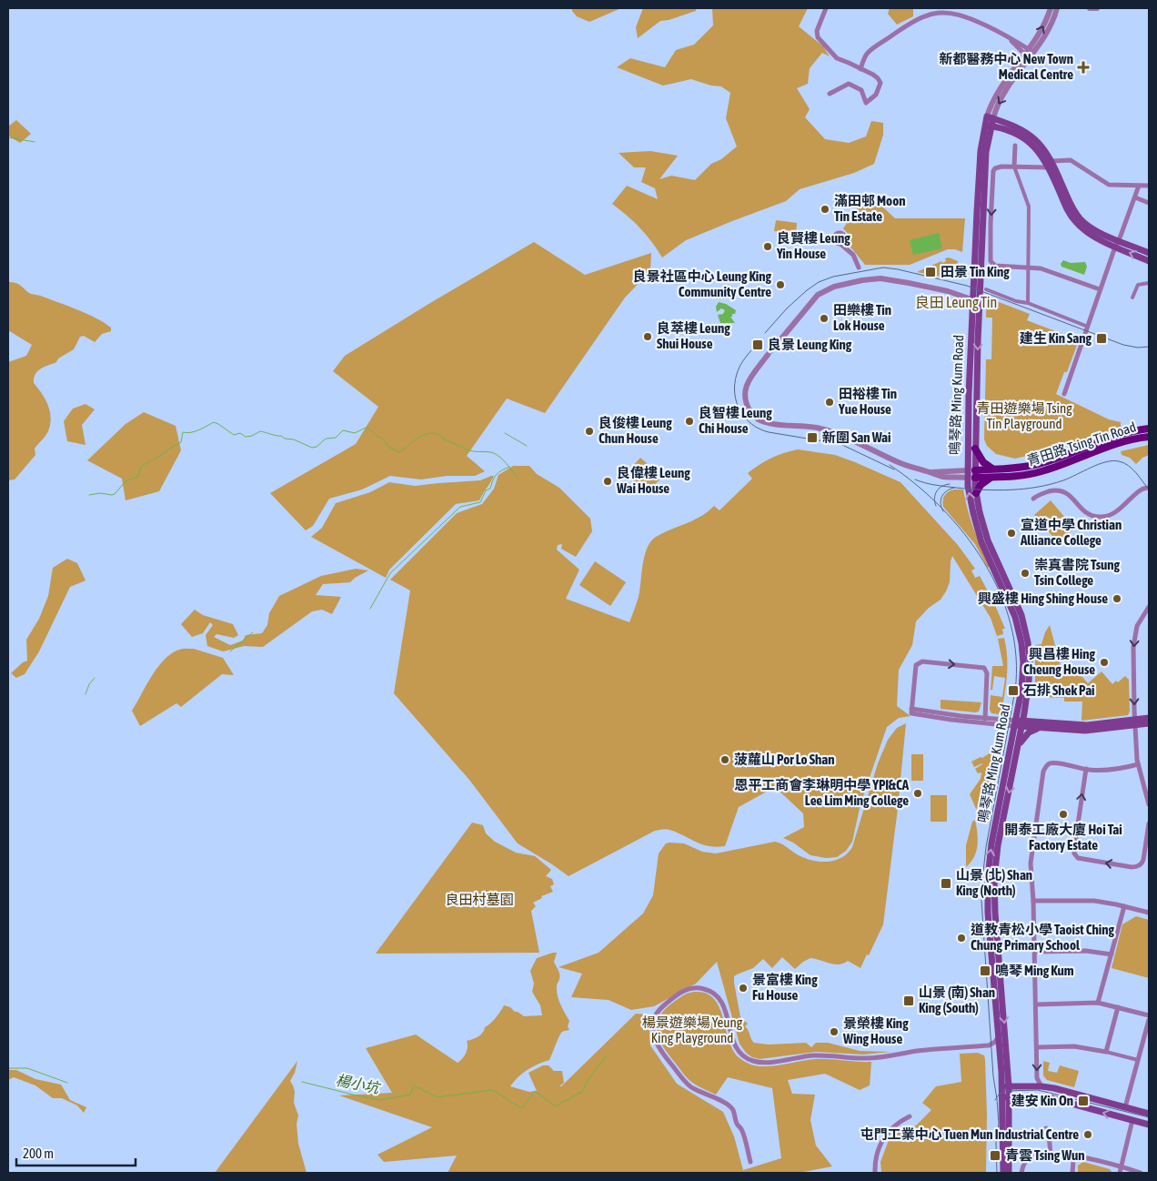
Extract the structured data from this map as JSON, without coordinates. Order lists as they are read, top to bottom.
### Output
{
  "streets": {
    "main road": ["鳴琴路 Ming Kum Road", "青田路 Tsing Tin Road"]
  },
  "crossings": [
    ["鳴琴路 Ming Kum Road", "青田路 Tsing Tin Road"]
  ],
  "districts": ["良田 Leung Tin"],
  "water": ["楊小坑"],
  "parks": ["青田遊樂場 Tsing Tin Playground", "良田村墓園", "楊景遊樂場 Yeung King Playground"],
  "places": {
    "health": ["新都醫務中心 New Town Medical Centre"],
    "other": [
      "滿田邨 Moon Tin Estate",
      "良賢樓 Leung Yin House",
      "良景社區中心 Leung King Community Centre",
      "田樂樓 Tin Lok House",
      "良萃樓 Leung Shui House",
      "田裕樓 Tin Yue House",
      "良智樓 Leung Chi House",
      "良俊樓 Leung Chun House",
      "良偉樓 Leung Wai House",
      "宣道中學 Christian Alliance College",
      "崇真書院 Tsung Tsin College",
      "興盛樓 Hing Shing House",
      "興昌樓 Hing Cheung House",
      "菠蘿山 Por Lo Shan",
      "恩平工商會李琳明中學 YPI&CA Lee Lim Ming College",
      "開泰工廠大廈 Hoi Tai Factory Estate",
      "道教青松小學 Taoist Ching Chung Primary School",
      "景富樓 King Fu House",
      "景榮樓 King Wing House",
      "屯門工業中心 Tuen Mun Industrial Centre"
    ],
    "transit": [
      "田景 Tin King",
      "建生 Kin Sang",
      "良景 Leung King",
      "新圍 San Wai",
      "石排 Shek Pai",
      "山景 (北) Shan King (North)",
      "鳴琴 Ming Kum",
      "山景 (南) Shan King (South)",
      "建安 Kin On",
      "青雲 Tsing Wun"
    ]
  },
  "scale_bar": "200 m"
}
